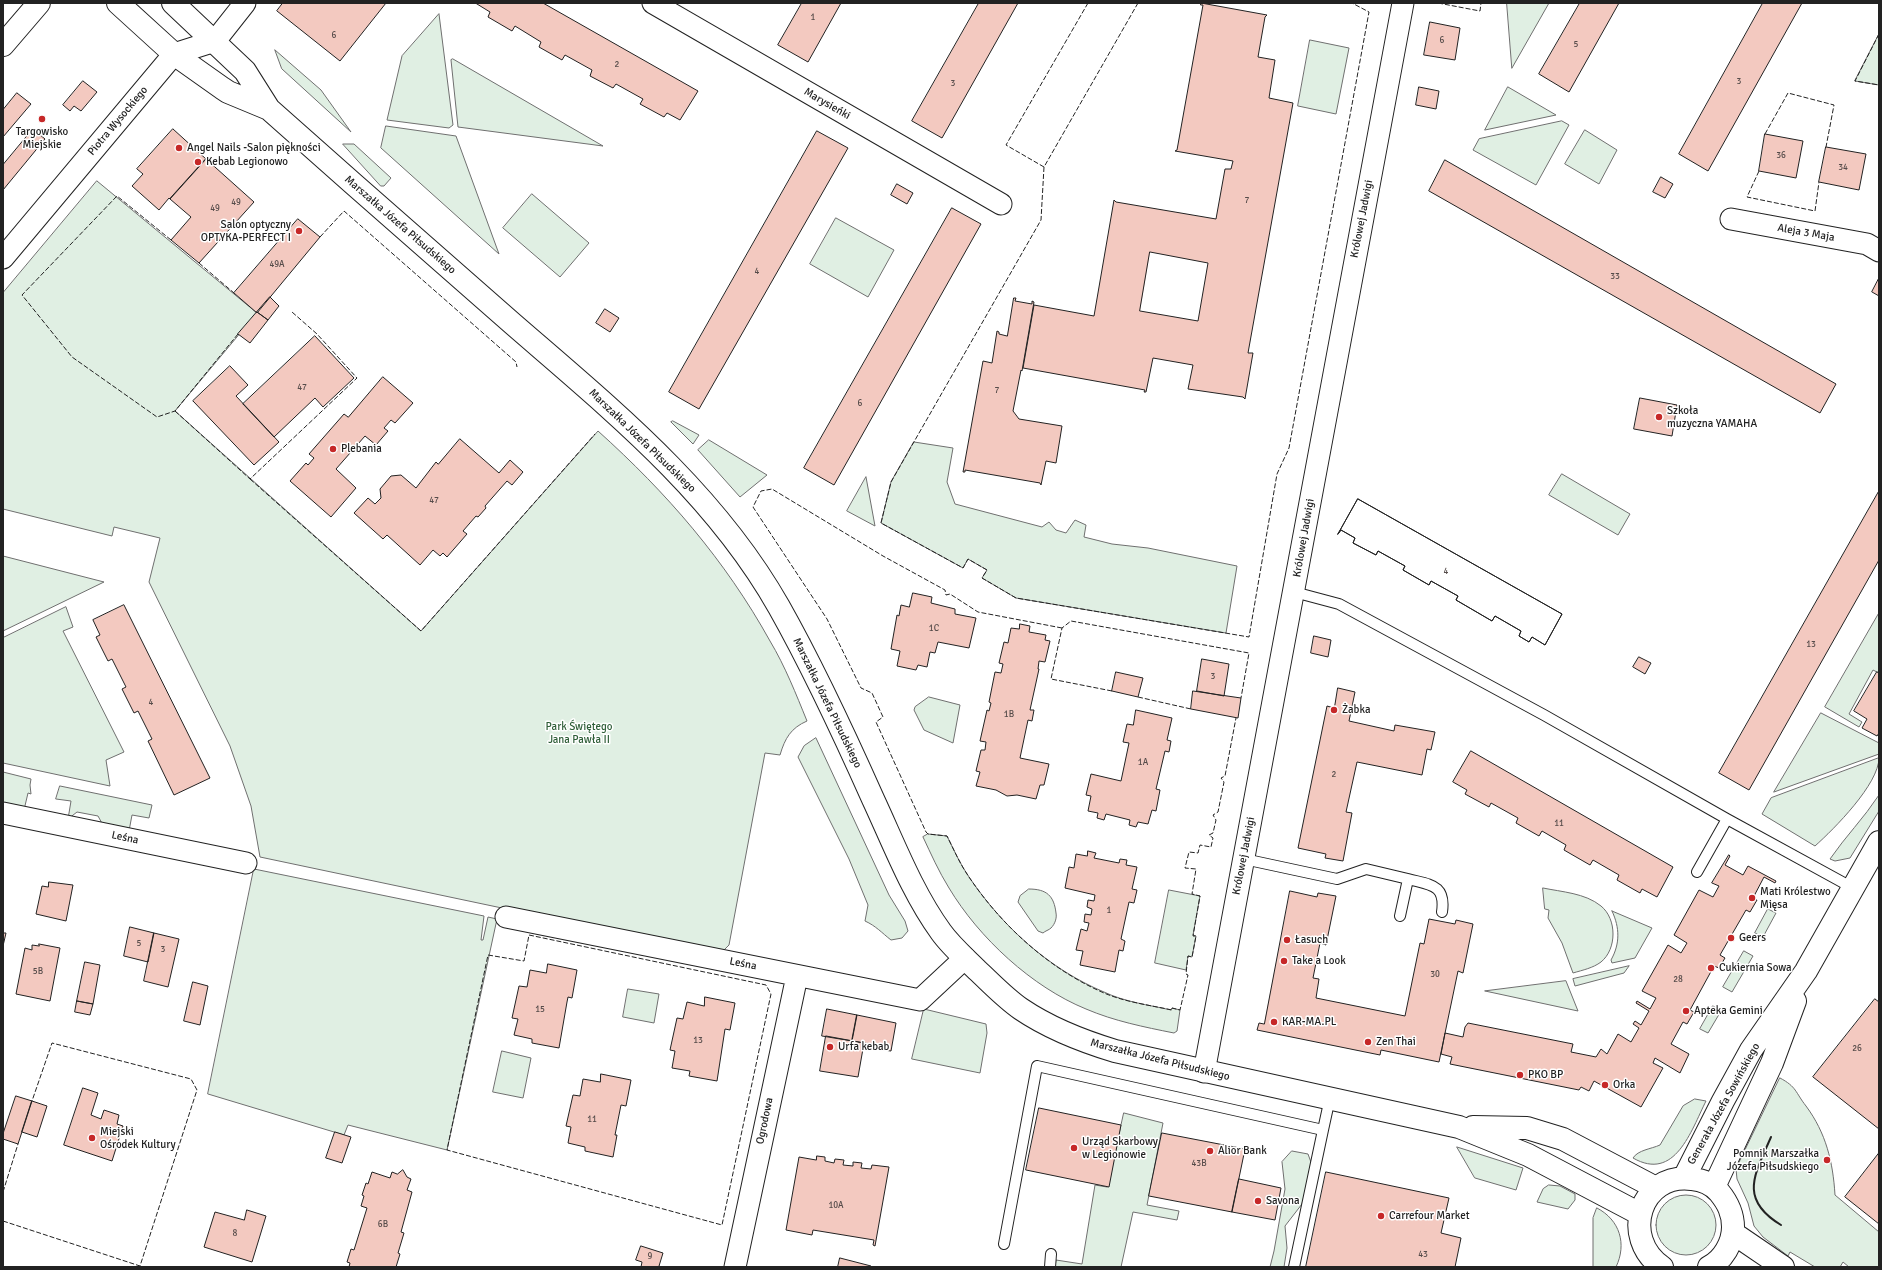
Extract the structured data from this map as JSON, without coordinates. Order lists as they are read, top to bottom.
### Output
{
  "streets": {
    "street": [
      "Marysieńki",
      "Piotra Wysockiego",
      "Królowej Jadwigi",
      "Marszałka Józefa Piłsudskiego",
      "Aleja 3 Maja",
      "Leśna",
      "Generała Józefa Sowińskiego",
      "Ogrodowa"
    ]
  },
  "crossings": [
    ["Piotra Wysockiego", "Marszałka Józefa Piłsudskiego"],
    ["Królowej Jadwigi", "Marszałka Józefa Piłsudskiego"],
    ["Marszałka Józefa Piłsudskiego", "Leśna"],
    ["Leśna", "Ogrodowa"]
  ],
  "parks": ["Park Świętego Jana Pawła II"],
  "places": [
    "Targowisko Miejskie",
    "Angel Nails -Salon piękności",
    "Kebab Legionowo",
    "Salon optyczny OPTYKA-PERFECT I",
    "Szkoła muzyczna YAMAHA",
    "Plebania",
    "Żabka",
    "Mati Królestwo Mięsa",
    "Geers",
    "Łasuch",
    "Take a Look",
    "Cukiernia Sowa",
    "Apteka Gemini",
    "KAR-MA.PL",
    "Zen Thai",
    "Urfa kebab",
    "PKO BP",
    "Orka",
    "Miejski Ośrodek Kultury",
    "Urząd Skarbowy w Legionowie",
    "Alior Bank",
    "Pomnik Marszałka Józefa Piłsudskiego",
    "Savona",
    "Carrefour Market"
  ],
  "house_numbers": [
    "1",
    "6",
    "6",
    "5",
    "2",
    "3",
    "3",
    "36",
    "34",
    "7",
    "49",
    "49",
    "49A",
    "4",
    "33",
    "47",
    "7",
    "6",
    "47",
    "4",
    "1C",
    "13",
    "3",
    "4",
    "1B",
    "1A",
    "2",
    "11",
    "1",
    "5",
    "3",
    "5B",
    "30",
    "28",
    "15",
    "13",
    "26",
    "11",
    "43B",
    "10A",
    "6B",
    "8",
    "43",
    "9"
  ]
}
